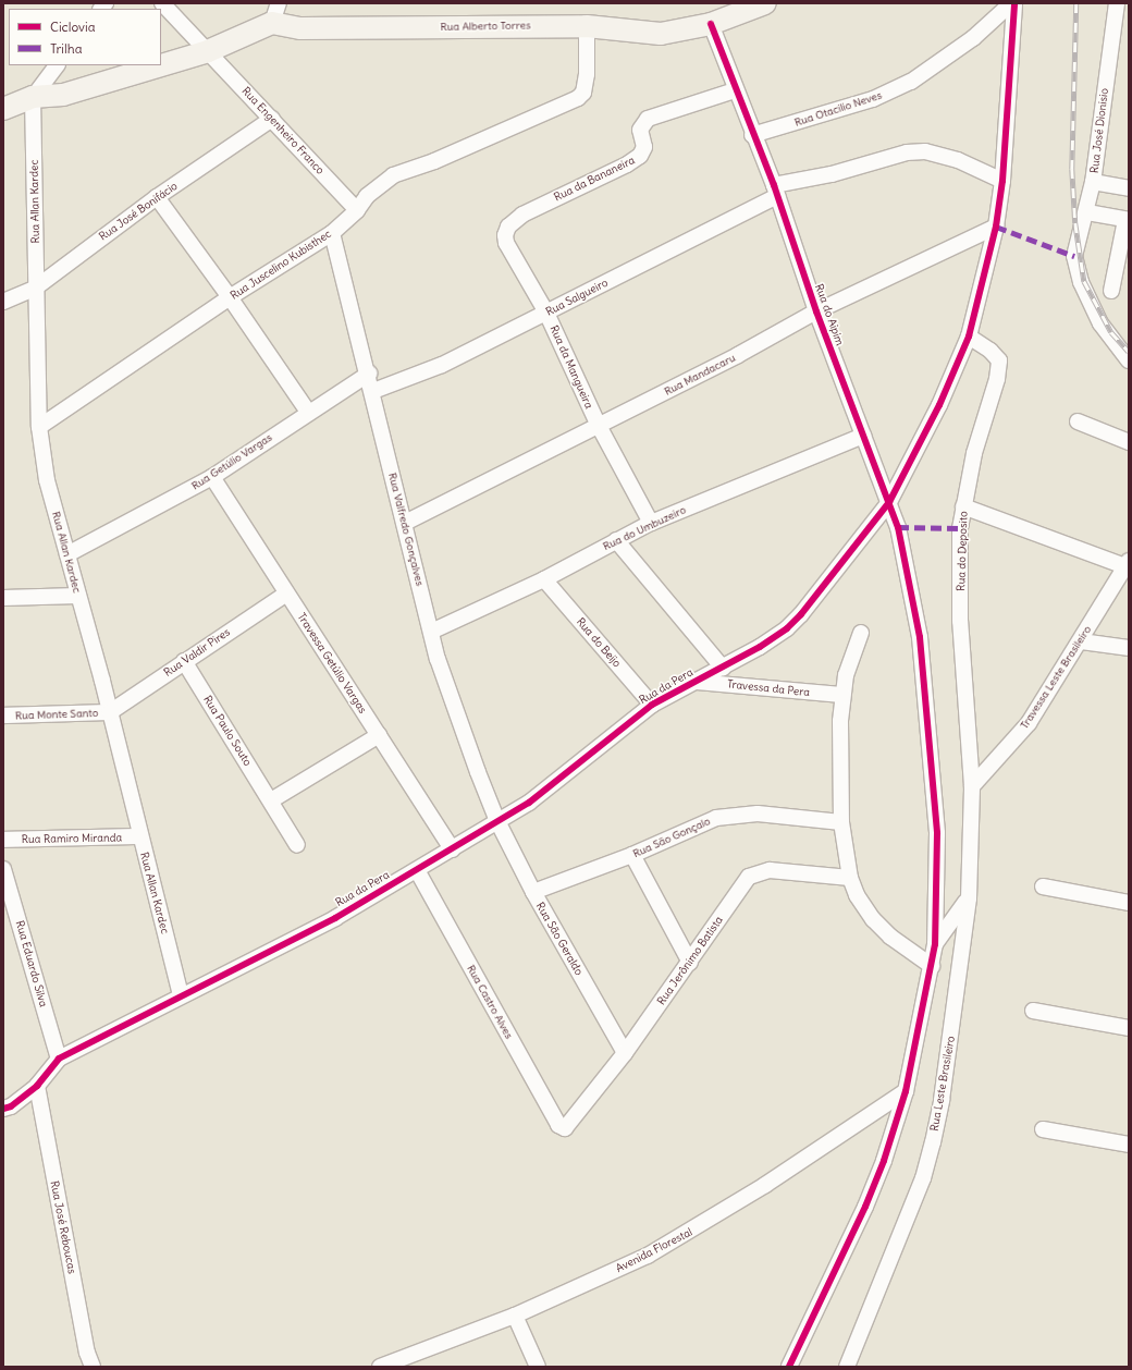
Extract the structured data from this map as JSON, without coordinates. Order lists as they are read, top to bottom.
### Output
{
  "streets": {
    "street": [
      "Rua Alberto Torres",
      "Rua Otacílio Neves",
      "Rua Engenheiro Franco",
      "Rua José Dionisio",
      "Rua da Bananeira",
      "Rua Allan Kardec",
      "Rua José Bonifácio",
      "Rua Juscelino Kubisthec",
      "Rua Salgueiro",
      "Rua do Aipim",
      "Rua da Mangueira",
      "Rua Mandacaru",
      "Rua Getúlio Vargas",
      "Rua do Umbuzeiro",
      "Rua Valfredo Gonçalves",
      "Rua do Deposito",
      "Rua do Beijo",
      "Rua Valdir Pires",
      "Travessa Getúlio Vargas",
      "Travessa Leste Brasileiro",
      "Rua da Pera",
      "Travessa da Pera",
      "Rua Monte Santo",
      "Rua Paulo Souto",
      "Rua São Gonçalo",
      "Rua Ramiro Miranda",
      "Rua São Geraldo",
      "Rua Jerônimo Batista",
      "Rua Eduardo Silva",
      "Rua Castro Alves",
      "Rua Leste Brasileiro",
      "Rua José Reboucas",
      "Avenida Florestal"
    ]
  },
  "crossings": [
    ["Rua Alberto Torres", "Rua Engenheiro Franco"],
    ["Rua Alberto Torres", "Rua Allan Kardec"],
    ["Rua Alberto Torres", "Rua Juscelino Kubisthec"],
    ["Rua Alberto Torres", "Rua do Aipim"],
    ["Rua Otacílio Neves", "Rua do Aipim"],
    ["Rua Engenheiro Franco", "Rua José Bonifácio"],
    ["Rua Engenheiro Franco", "Rua Juscelino Kubisthec"],
    ["Rua da Bananeira", "Rua do Aipim"],
    ["Rua da Bananeira", "Rua da Mangueira"],
    ["Rua Allan Kardec", "Rua José Bonifácio"],
    ["Rua Allan Kardec", "Rua Juscelino Kubisthec"],
    ["Rua Allan Kardec", "Rua Getúlio Vargas"],
    ["Rua Allan Kardec", "Rua Valdir Pires"],
    ["Rua Allan Kardec", "Rua da Pera"],
    ["Rua Allan Kardec", "Rua Monte Santo"],
    ["Rua Allan Kardec", "Rua Ramiro Miranda"],
    ["Rua Juscelino Kubisthec", "Rua Valfredo Gonçalves"],
    ["Rua Salgueiro", "Rua do Aipim"],
    ["Rua Salgueiro", "Rua da Mangueira"],
    ["Rua Salgueiro", "Rua Valfredo Gonçalves"],
    ["Rua Salgueiro", "Rua da Pera"],
    ["Rua do Aipim", "Rua Mandacaru"],
    ["Rua do Aipim", "Rua do Umbuzeiro"],
    ["Rua do Aipim", "Rua da Pera"],
    ["Rua do Aipim", "Avenida Florestal"],
    ["Rua da Mangueira", "Rua Mandacaru"],
    ["Rua da Mangueira", "Rua do Umbuzeiro"],
    ["Rua Mandacaru", "Rua Valfredo Gonçalves"],
    ["Rua Mandacaru", "Rua da Pera"],
    ["Rua Getúlio Vargas", "Rua Valfredo Gonçalves"],
    ["Rua Getúlio Vargas", "Travessa Getúlio Vargas"],
    ["Rua do Umbuzeiro", "Rua Valfredo Gonçalves"],
    ["Rua do Umbuzeiro", "Rua do Beijo"],
    ["Rua Valfredo Gonçalves", "Rua da Pera"],
    ["Rua Valfredo Gonçalves", "Rua São Geraldo"],
    ["Rua do Deposito", "Travessa Leste Brasileiro"],
    ["Rua do Deposito", "Rua da Pera"],
    ["Rua do Deposito", "Rua Leste Brasileiro"],
    ["Rua do Beijo", "Rua da Pera"],
    ["Rua Valdir Pires", "Travessa Getúlio Vargas"],
    ["Rua Valdir Pires", "Rua Monte Santo"],
    ["Rua Valdir Pires", "Rua Paulo Souto"],
    ["Travessa Getúlio Vargas", "Rua da Pera"],
    ["Travessa Leste Brasileiro", "Rua Leste Brasileiro"],
    ["Rua da Pera", "Travessa da Pera"],
    ["Rua da Pera", "Rua São Geraldo"],
    ["Rua da Pera", "Rua Eduardo Silva"],
    ["Rua da Pera", "Rua Castro Alves"],
    ["Rua da Pera", "Rua José Reboucas"],
    ["Rua São Gonçalo", "Rua São Geraldo"],
    ["Rua São Geraldo", "Rua Jerônimo Batista"],
    ["Rua Jerônimo Batista", "Rua Castro Alves"]
  ],
  "legend": ["Ciclovia", "Trilha"]
}
